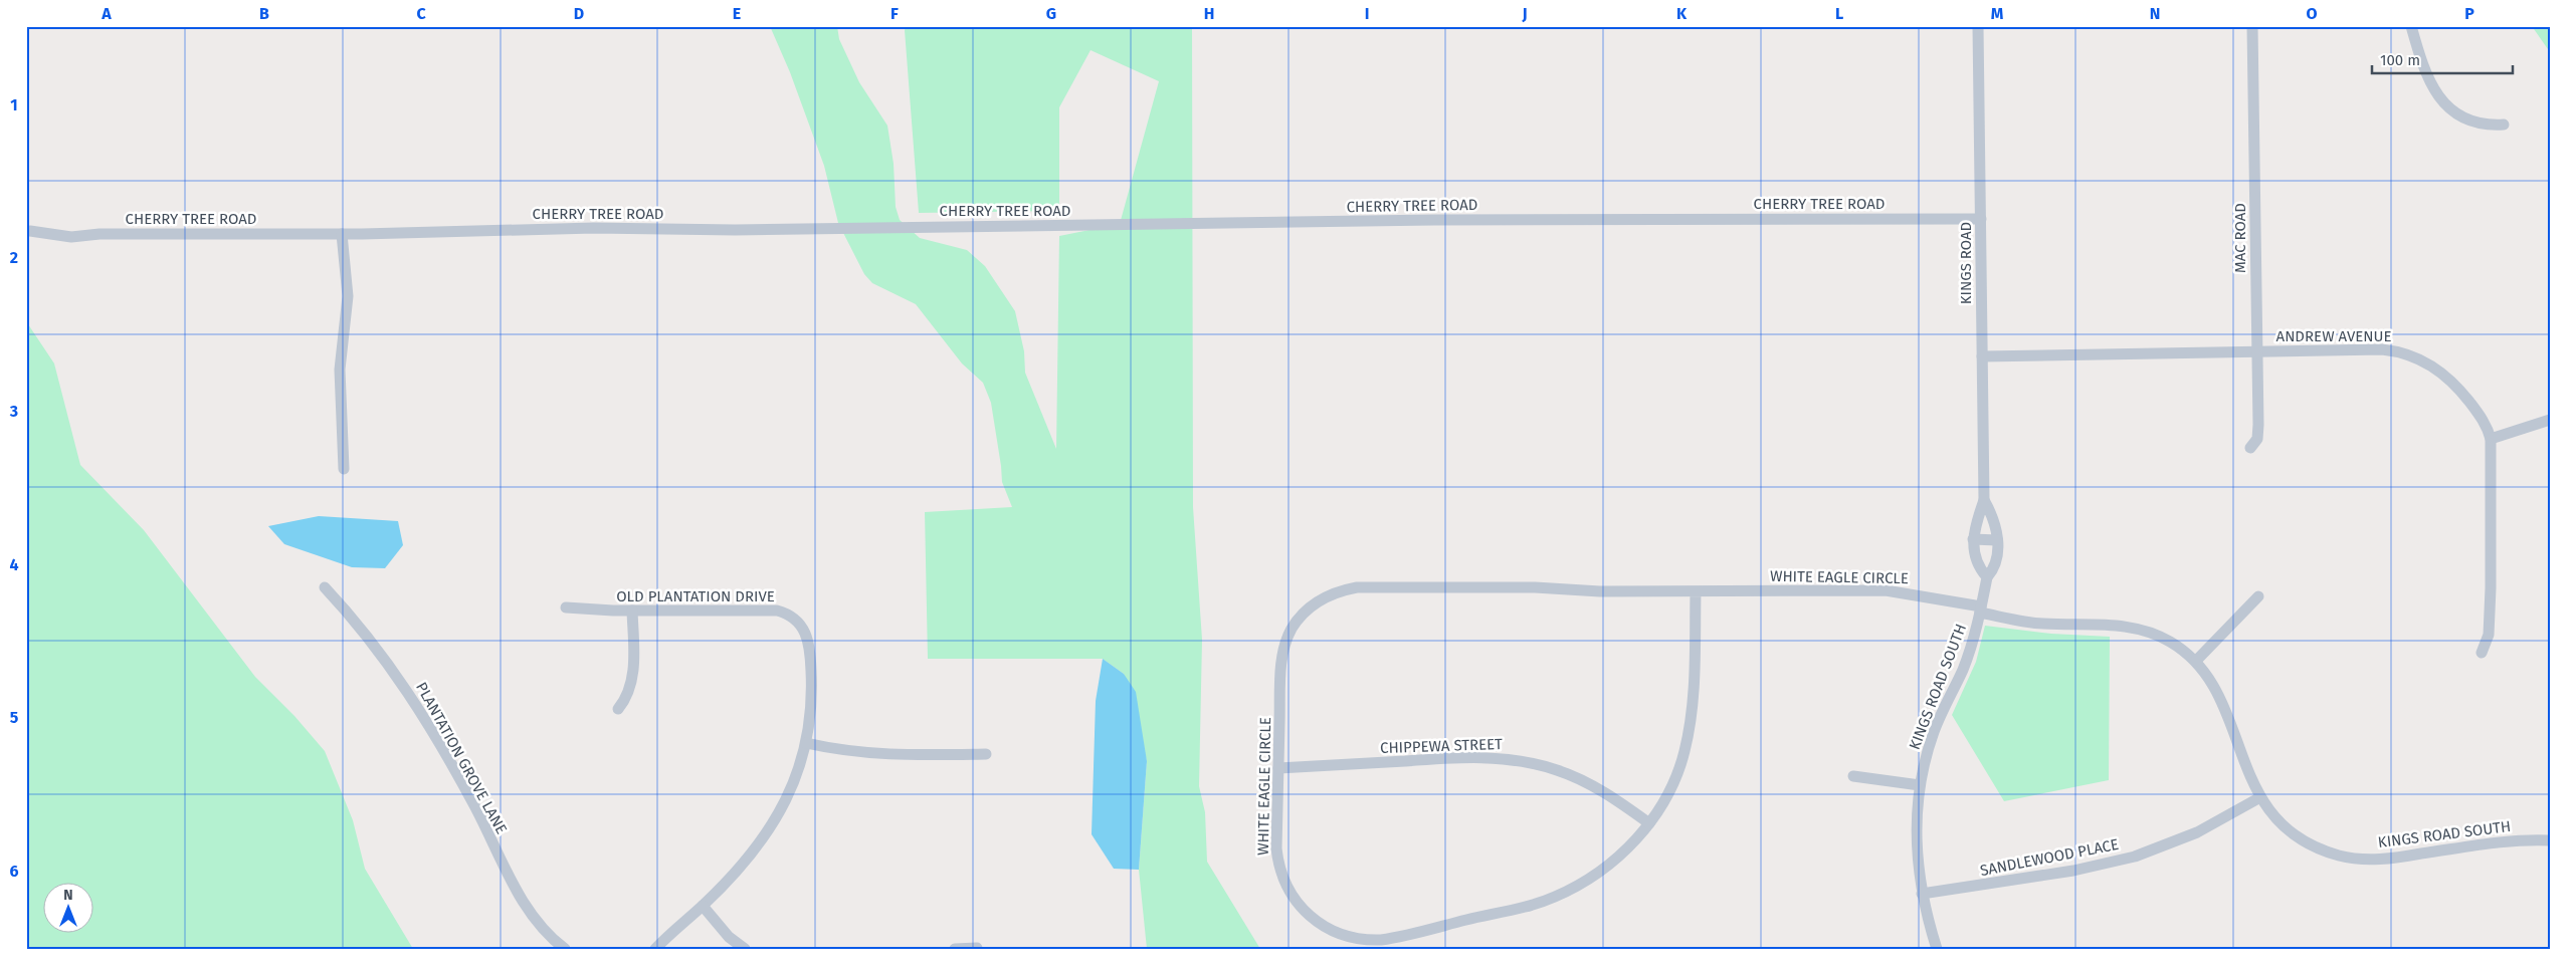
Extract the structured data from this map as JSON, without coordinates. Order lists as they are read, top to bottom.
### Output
{
  "streets": {
    "street": [
      "CHERRY TREE ROAD",
      "MAC ROAD",
      "KINGS ROAD",
      "ANDREW AVENUE",
      "WHITE EAGLE CIRCLE",
      "OLD PLANTATION DRIVE",
      "KINGS ROAD SOUTH",
      "CHIPPEWA STREET",
      "PLANTATION GROVE LANE",
      "SANDLEWOOD PLACE"
    ]
  },
  "crossings": [
    ["CHERRY TREE ROAD", "KINGS ROAD"],
    ["MAC ROAD", "ANDREW AVENUE"],
    ["KINGS ROAD", "ANDREW AVENUE"],
    ["KINGS ROAD", "WHITE EAGLE CIRCLE"],
    ["KINGS ROAD", "KINGS ROAD SOUTH"],
    ["WHITE EAGLE CIRCLE", "KINGS ROAD SOUTH"],
    ["WHITE EAGLE CIRCLE", "CHIPPEWA STREET"],
    ["KINGS ROAD SOUTH", "SANDLEWOOD PLACE"]
  ],
  "scale_bar": "100 m",
  "north": "top",
  "grid": {
    "columns": [
      "A",
      "B",
      "C",
      "D",
      "E",
      "F",
      "G",
      "H",
      "I",
      "J",
      "K",
      "L",
      "M",
      "N",
      "O",
      "P"
    ],
    "rows": [
      "1",
      "2",
      "3",
      "4",
      "5",
      "6"
    ]
  }
}
